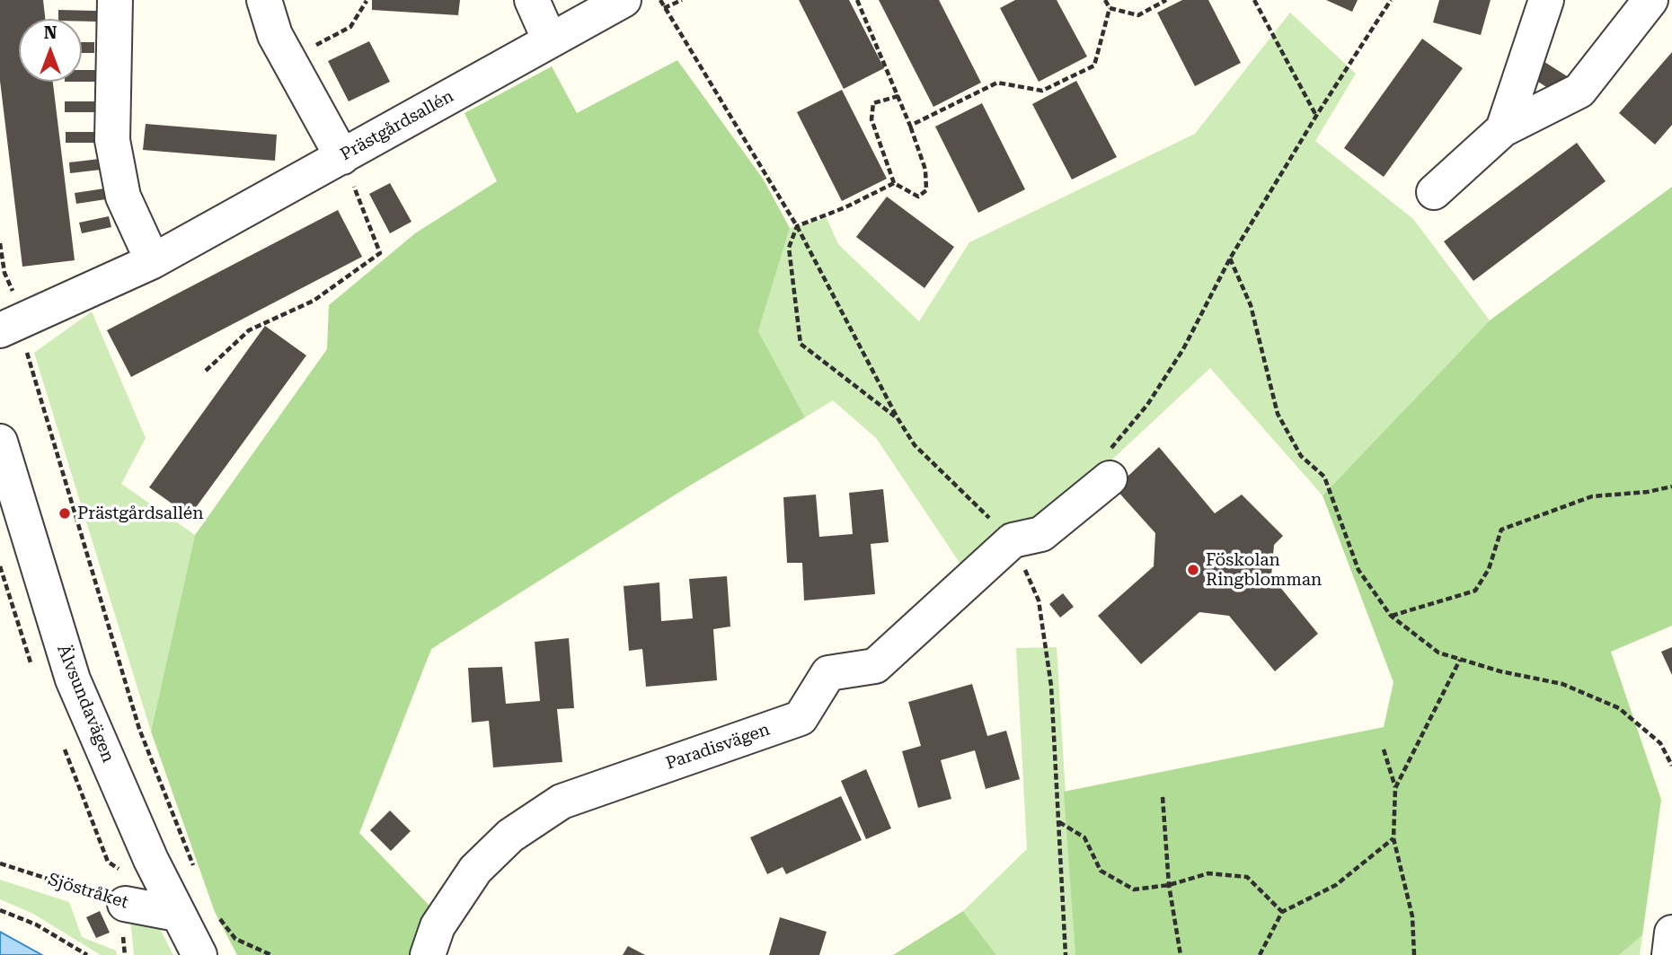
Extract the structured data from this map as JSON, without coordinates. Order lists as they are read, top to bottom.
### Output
{
  "streets": {
    "street": [
      "Prästgårdsallén",
      "Älvsundavägen",
      "Paradisvägen",
      "Sjöstråket"
    ]
  },
  "crossings": [
    ["Älvsundavägen", "Sjöstråket"]
  ],
  "places": ["Prästgårdsallén", "Föskolan Ringblomman"],
  "north": "top"
}
